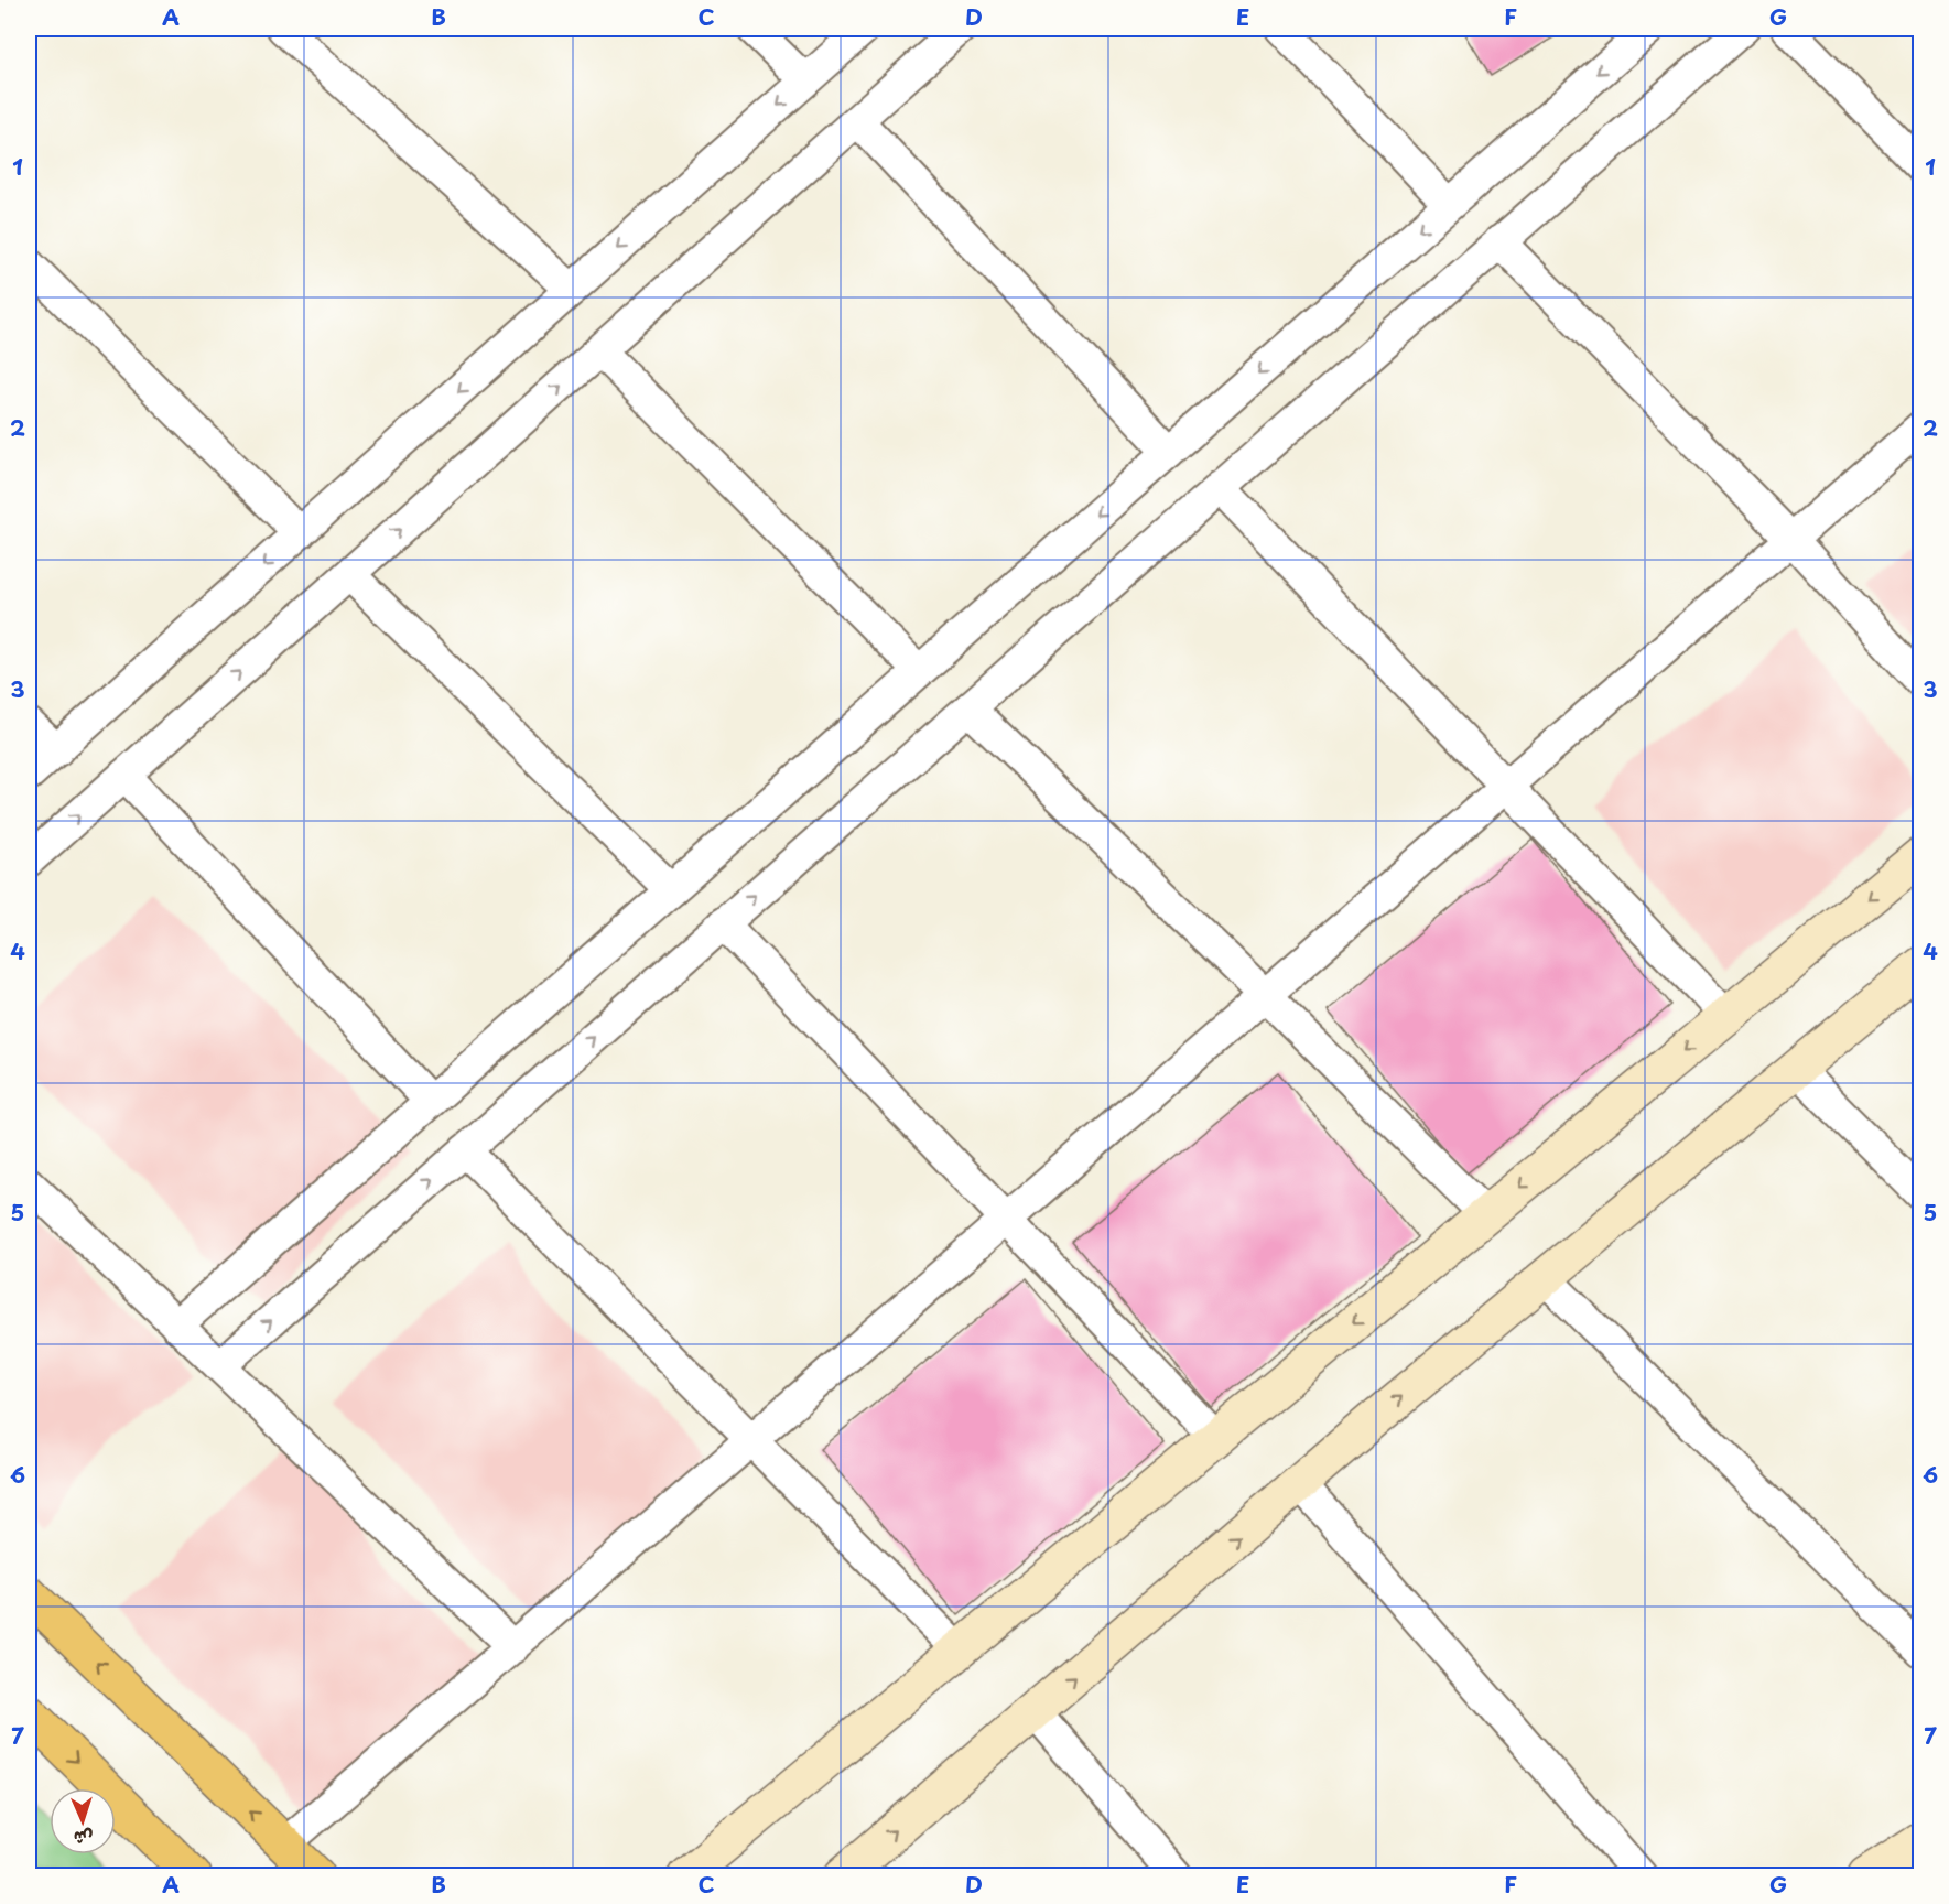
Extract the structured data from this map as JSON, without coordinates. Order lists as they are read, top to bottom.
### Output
{
  "north": "bottom",
  "grid": {
    "columns": [
      "A",
      "B",
      "C",
      "D",
      "E",
      "F",
      "G"
    ],
    "rows": [
      "1",
      "2",
      "3",
      "4",
      "5",
      "6",
      "7"
    ]
  }
}
